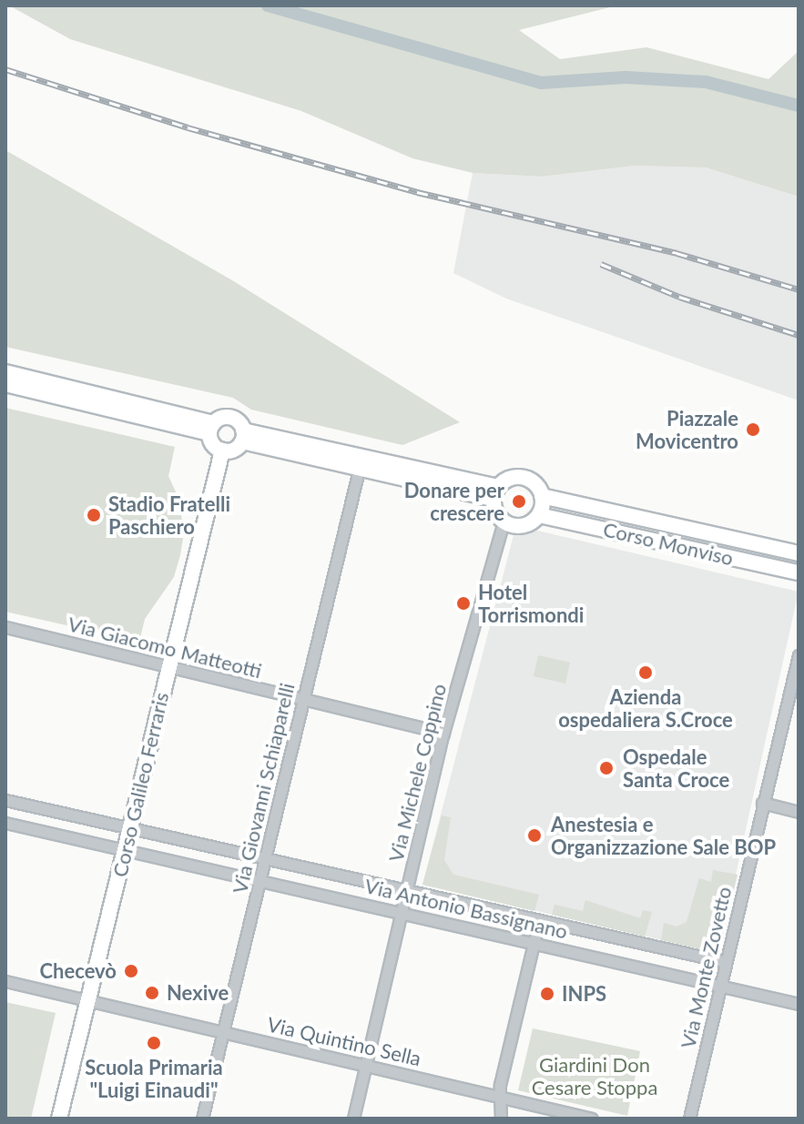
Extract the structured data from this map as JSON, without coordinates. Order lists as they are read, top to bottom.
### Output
{
  "streets": {
    "main road": ["Corso Monviso", "Corso Galileo Ferraris"],
    "street": [
      "Via Giacomo Matteotti",
      "Via Michele Coppino",
      "Via Giovanni Schiaparelli",
      "Via Antonio Bassignano",
      "Via Monte Zovetto",
      "Via Quintino Sella"
    ]
  },
  "crossings": [
    ["Corso Monviso", "Via Michele Coppino"],
    ["Via Giacomo Matteotti", "Via Michele Coppino"],
    ["Via Giacomo Matteotti", "Corso Galileo Ferraris"],
    ["Via Giacomo Matteotti", "Via Giovanni Schiaparelli"],
    ["Via Michele Coppino", "Via Antonio Bassignano"],
    ["Via Michele Coppino", "Via Quintino Sella"],
    ["Corso Galileo Ferraris", "Via Antonio Bassignano"],
    ["Corso Galileo Ferraris", "Via Quintino Sella"],
    ["Via Giovanni Schiaparelli", "Via Antonio Bassignano"],
    ["Via Giovanni Schiaparelli", "Via Quintino Sella"],
    ["Via Antonio Bassignano", "Via Monte Zovetto"]
  ],
  "parks": ["Giardini Don Cesare Stoppa"],
  "places": [
    "Piazzale Movicentro",
    "Donare per crescere",
    "Stadio Fratelli Paschiero",
    "Hotel Torrismondi",
    "Azienda ospedaliera S.Croce",
    "Ospedale Santa Croce",
    "Anestesia e Organizzazione Sale BOP",
    "Checevò",
    "Nexive",
    "INPS",
    "Scuola Primaria \"Luigi Einaudi\""
  ]
}
